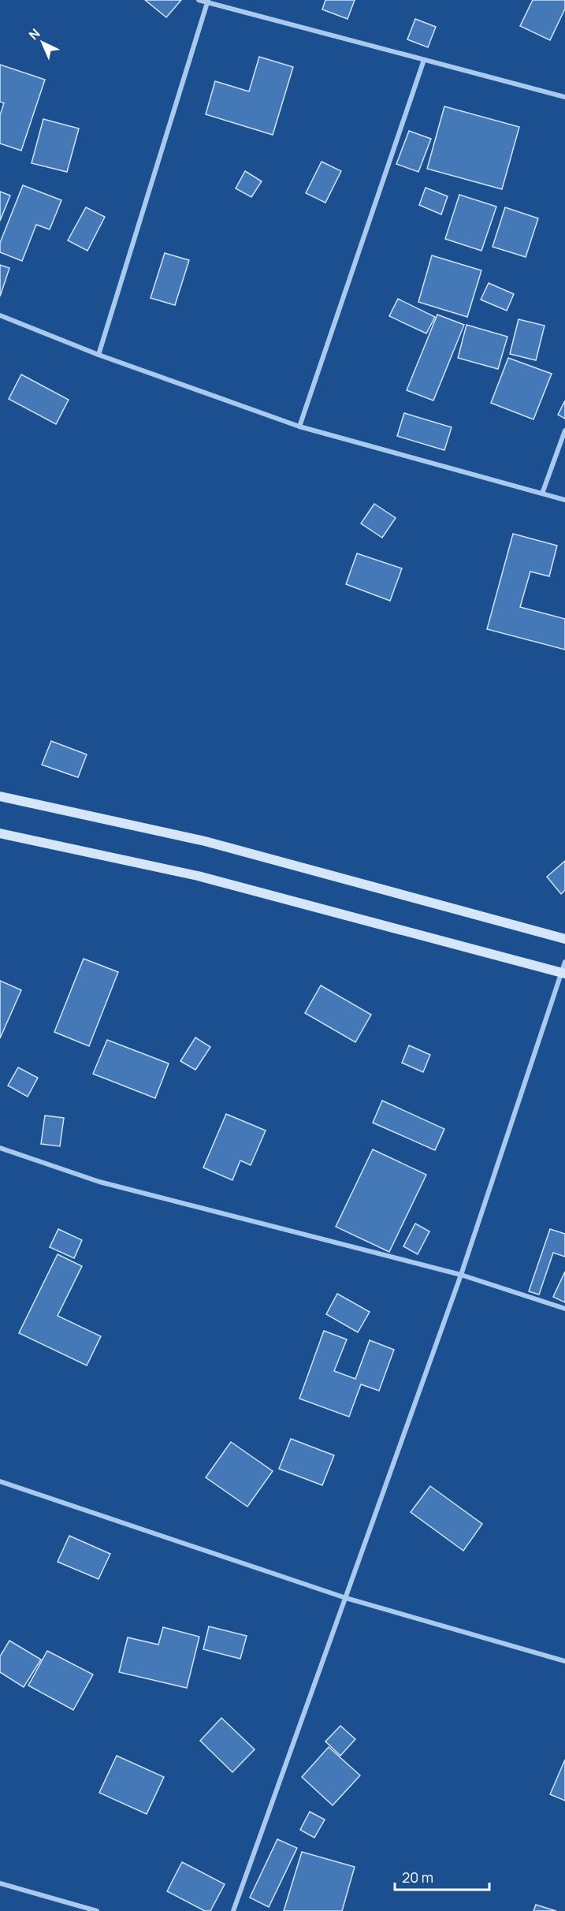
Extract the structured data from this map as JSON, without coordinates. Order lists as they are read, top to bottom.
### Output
{
  "scale_bar": "20 m",
  "north": "top left"
}
